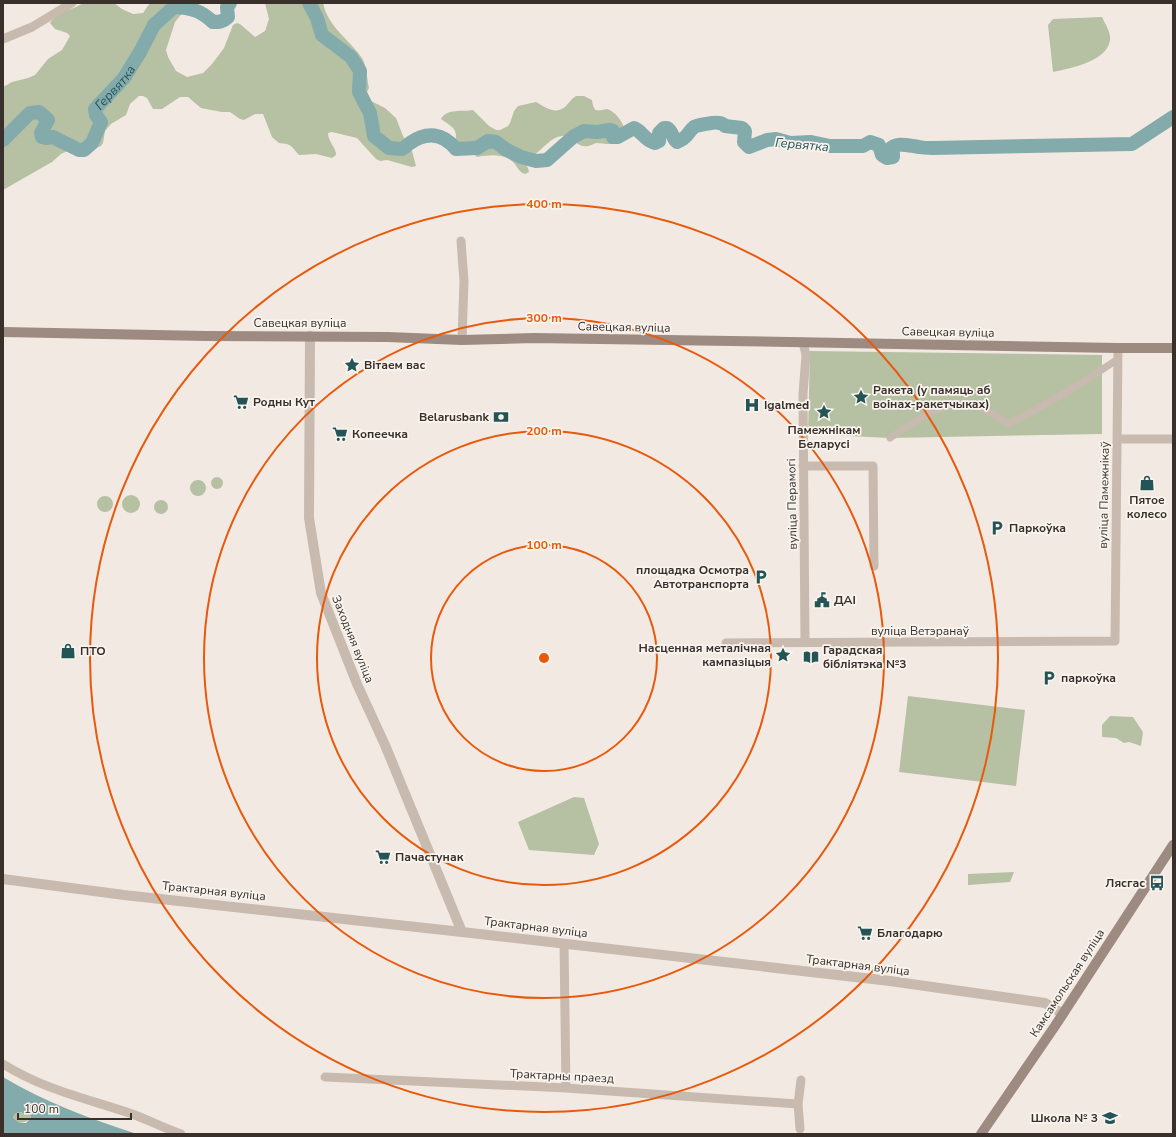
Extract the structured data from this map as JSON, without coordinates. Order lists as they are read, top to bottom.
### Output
{
  "streets": {
    "main road": ["Савецкая вуліца", "Камсамольская вуліца"],
    "street": [
      "вуліца Памежнікаў",
      "вуліца Перамогі",
      "вуліца Ветэранаў",
      "Заходняя вуліца",
      "Трактарная вуліца",
      "Трактарны праезд"
    ]
  },
  "crossings": [
    ["Савецкая вуліца", "вуліца Памежнікаў"],
    ["Савецкая вуліца", "вуліца Перамогі"],
    ["Савецкая вуліца", "Заходняя вуліца"],
    ["вуліца Памежнікаў", "вуліца Ветэранаў"],
    ["вуліца Перамогі", "вуліца Ветэранаў"],
    ["Заходняя вуліца", "Трактарная вуліца"],
    ["Трактарная вуліца", "Камсамольская вуліца"]
  ],
  "water": ["Гервятка"],
  "places": {
    "place": [
      "Вітаем вас",
      "Ракета (у памяць аб воінах-ракетчыках)",
      "Памежнікам Беларусі",
      "Насценная металічная кампазіцыя"
    ],
    "supermarket": [
      "Родны Кут",
      "Копеечка",
      "Пачастунак",
      "Благодарю"
    ],
    "hospital": ["Igalmed"],
    "bank": ["Belarusbank"],
    "shop": ["Пятое колесо", "ПТО"],
    "parking": ["Паркоўка", "площадка Осмотра Автотранспорта", "паркоўка"],
    "public building": ["ДАІ"],
    "library": ["Гарадская бібліятэка №3"],
    "bus stop": ["Лясгас"],
    "school or university": ["Школа № 3"]
  },
  "scale_bar": "100 m",
  "rings": [
    "400 m",
    "300 m",
    "200 m",
    "100 m"
  ]
}
